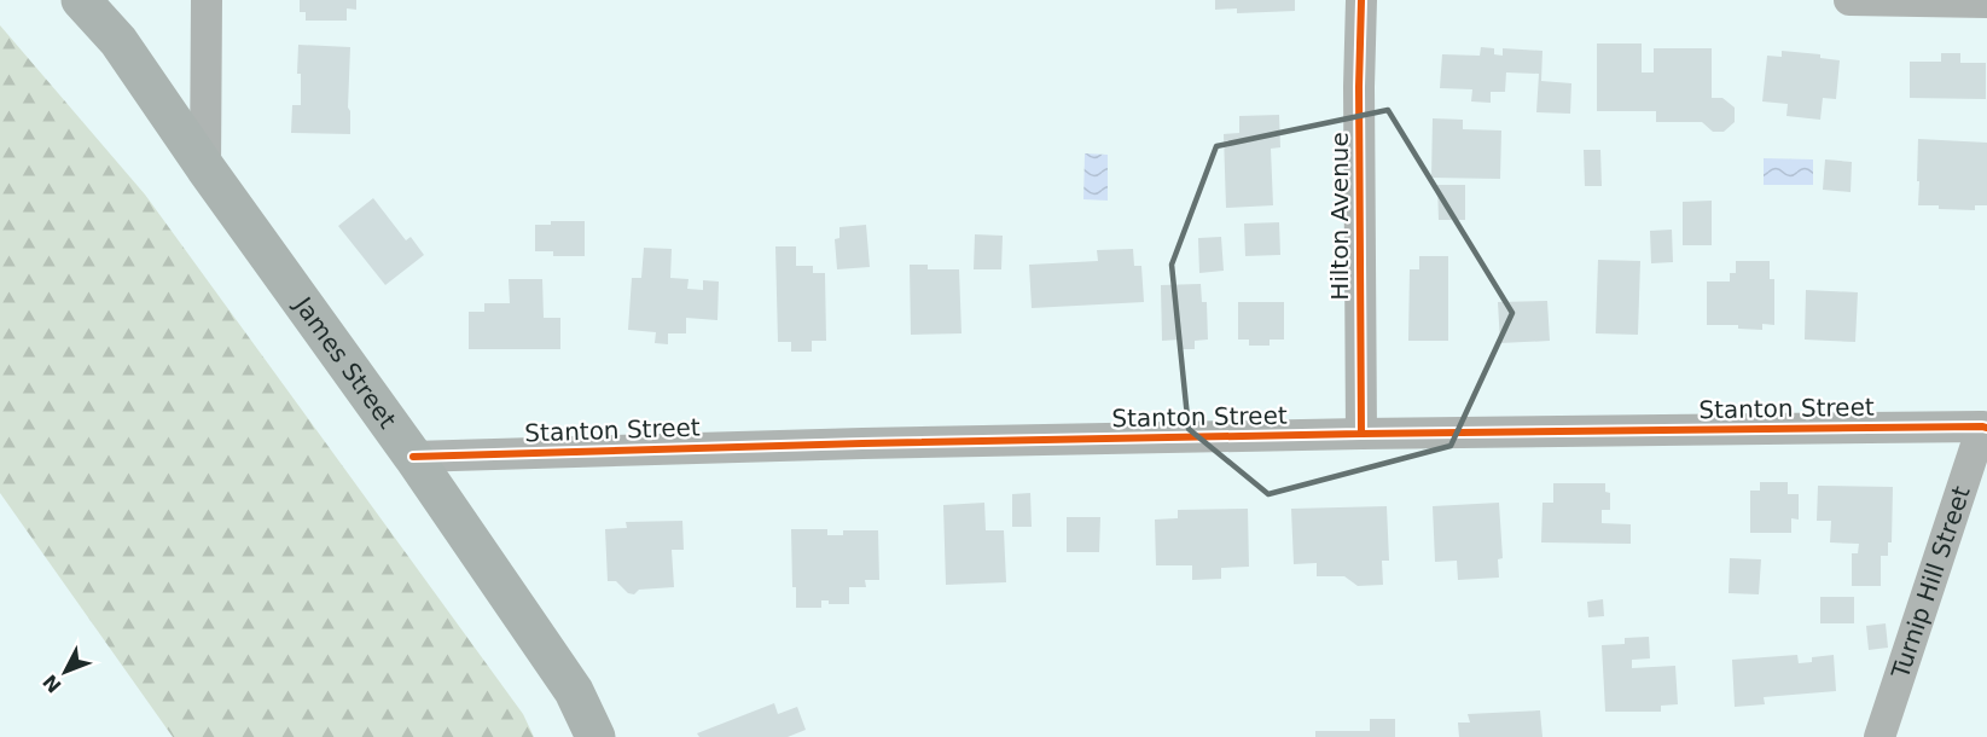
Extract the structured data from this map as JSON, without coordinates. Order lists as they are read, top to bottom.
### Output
{
  "streets": {
    "main road": ["James Street"],
    "street": ["Hilton Avenue", "Stanton Street", "Turnip Hill Street"]
  },
  "crossings": [
    ["Hilton Avenue", "Stanton Street"],
    ["James Street", "Stanton Street"],
    ["Stanton Street", "Turnip Hill Street"]
  ],
  "north": "bottom left"
}
